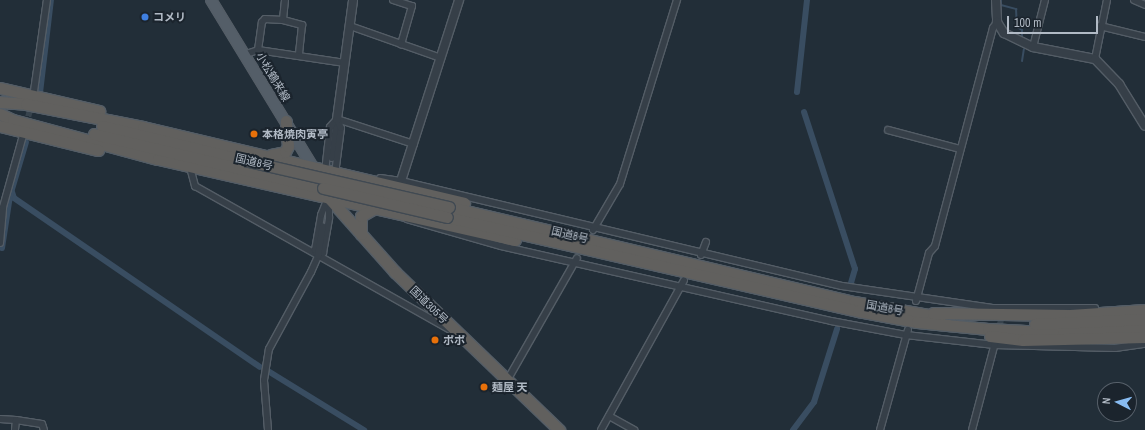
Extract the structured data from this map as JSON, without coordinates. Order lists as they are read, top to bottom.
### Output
{
  "streets": {
    "highway": ["国道8号", "国道305号"],
    "main road": ["小松鶴来線"]
  },
  "crossings": [
    ["小松鶴来線", "国道305号"]
  ],
  "places": [
    "コメリ",
    "本格焼肉寅亭",
    "ポポ",
    "麺屋 天"
  ],
  "scale_bar": "100 m",
  "north": "left"
}
